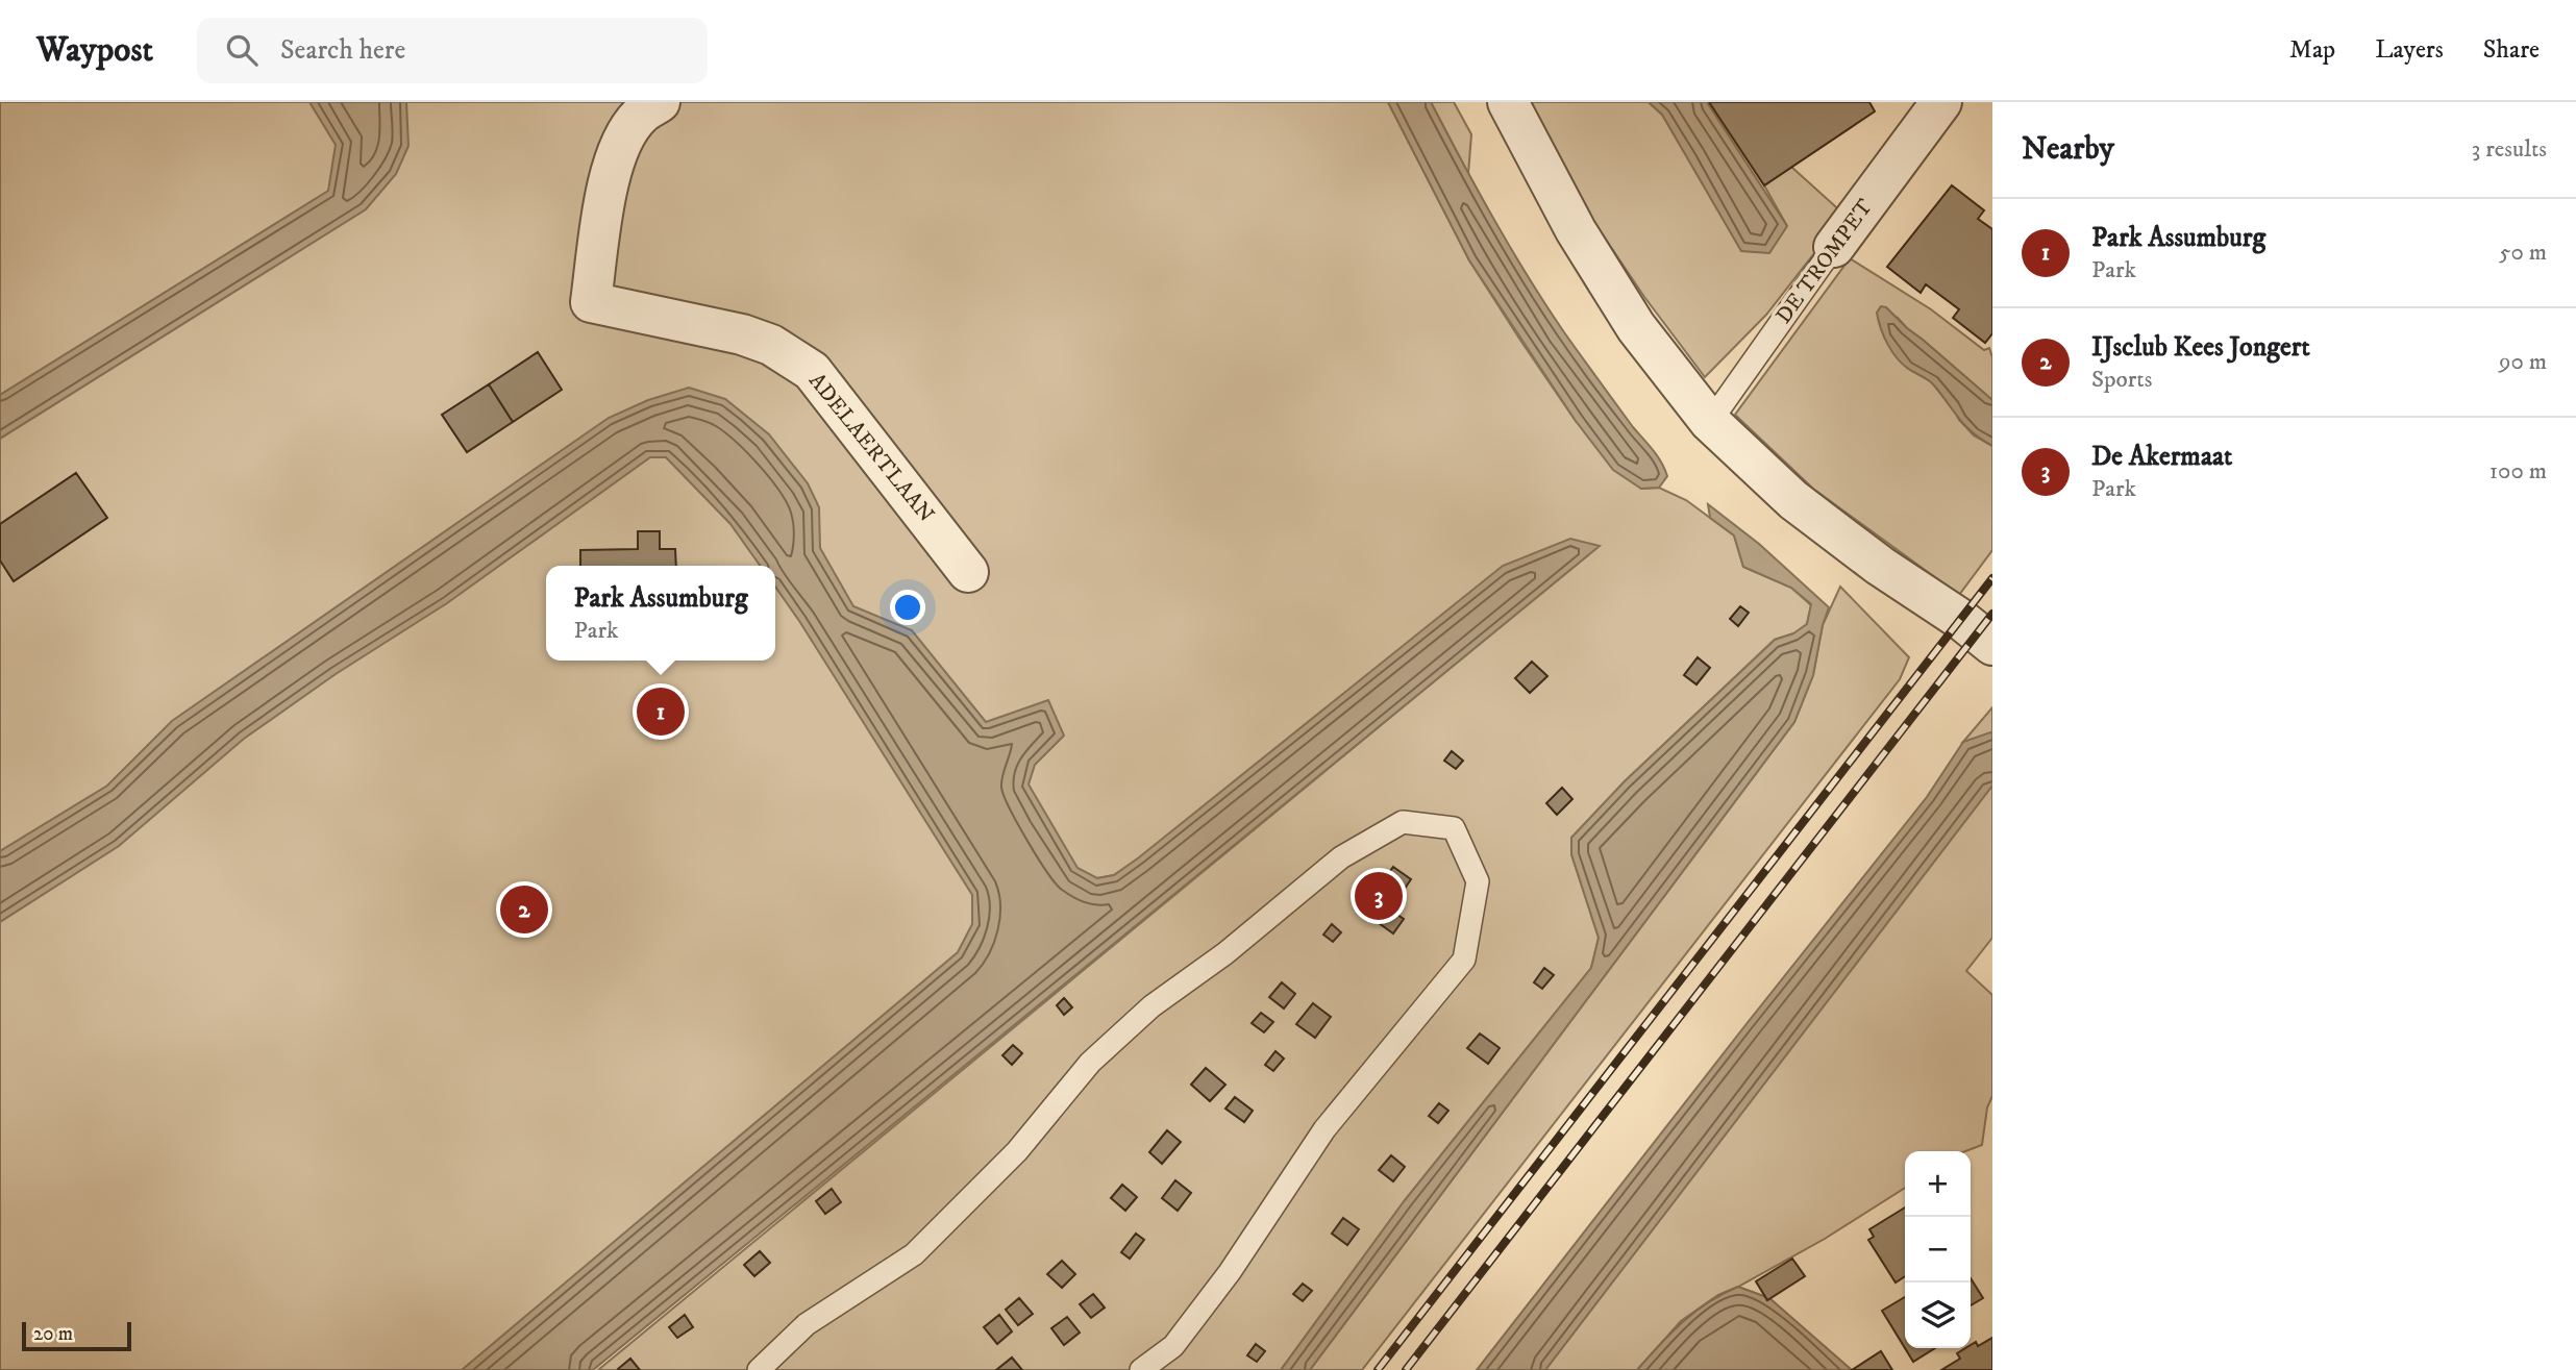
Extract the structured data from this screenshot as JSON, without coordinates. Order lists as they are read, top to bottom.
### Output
{
  "streets": {
    "street": ["DE TROMPET", "ADELAERTLAAN"]
  },
  "scale_bar": "20 m",
  "page": {
    "header": "Waypost",
    "search": "Search here",
    "nav": ["Map", "Layers", "Share"],
    "heading": ["Nearby", "3 results"],
    "list": [
      {
        "mark": "1",
        "name": "Park Assumburg",
        "note": "Park",
        "value": "50 m"
      },
      {
        "mark": "2",
        "name": "IJsclub Kees Jongert",
        "note": "Sports",
        "value": "90 m"
      },
      {
        "mark": "3",
        "name": "De Akermaat",
        "note": "Park",
        "value": "100 m"
      }
    ],
    "popup": ["Park Assumburg", "Park"],
    "pins": ["1", "3", "2"],
    "map_buttons": ["+", "−"],
    "scale": "20 m"
  }
}
